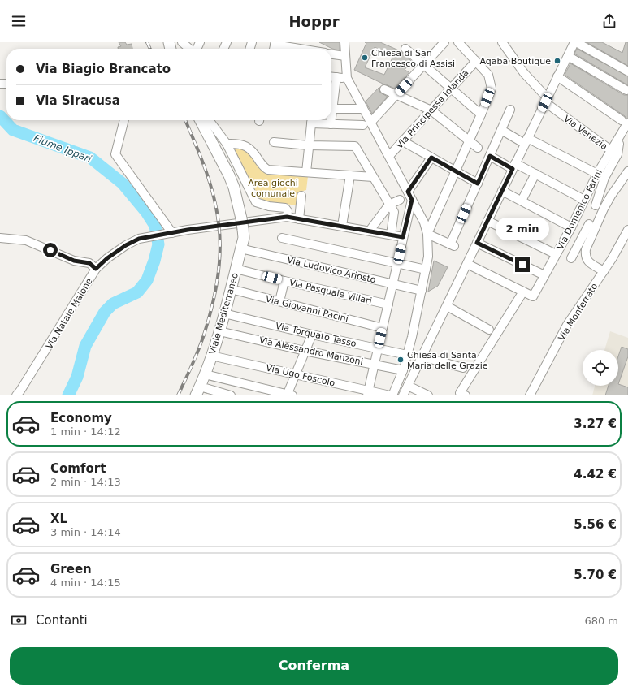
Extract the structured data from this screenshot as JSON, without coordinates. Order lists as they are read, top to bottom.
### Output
{
  "streets": {
    "main road": ["Viale Mediterraneo"],
    "street": [
      "Via Principessa Iolanda",
      "Via Venezia",
      "Via Domenico Farini",
      "Via Ludovico Ariosto",
      "Via Pasquale Villari",
      "Via Giovanni Pacini",
      "Via Monferrato",
      "Via Natale Maione",
      "Via Torquato Tasso",
      "Via Alessandro Manzoni",
      "Via Ugo Foscolo"
    ]
  },
  "crossings": [
    ["Via Venezia", "Via Domenico Farini"],
    ["Via Ludovico Ariosto", "Viale Mediterraneo"],
    ["Via Pasquale Villari", "Viale Mediterraneo"],
    ["Via Giovanni Pacini", "Viale Mediterraneo"],
    ["Viale Mediterraneo", "Via Torquato Tasso"],
    ["Viale Mediterraneo", "Via Alessandro Manzoni"],
    ["Viale Mediterraneo", "Via Ugo Foscolo"]
  ],
  "water": ["Fiume Ippari"],
  "parks": ["Area giochi comunale"],
  "places": ["Chiesa di San Francesco di Assisi", "Aqaba Boutique", "Chiesa di Santa Maria delle Grazie"],
  "page": {
    "header": "Hoppr",
    "banner": ["Via Biagio Brancato", "Via Siracusa"],
    "bubble": "2 min",
    "list": [
      {
        "name": "Economy",
        "note": "1 min · 14:12",
        "value": "3.27 €"
      },
      {
        "name": "Comfort",
        "note": "2 min · 14:13",
        "value": "4.42 €"
      },
      {
        "name": "XL",
        "note": "3 min · 14:14",
        "value": "5.56 €"
      },
      {
        "name": "Green",
        "note": "4 min · 14:15",
        "value": "5.70 €"
      }
    ],
    "pay": ["Contanti", "680 m"],
    "buttons": "Conferma"
  }
}
